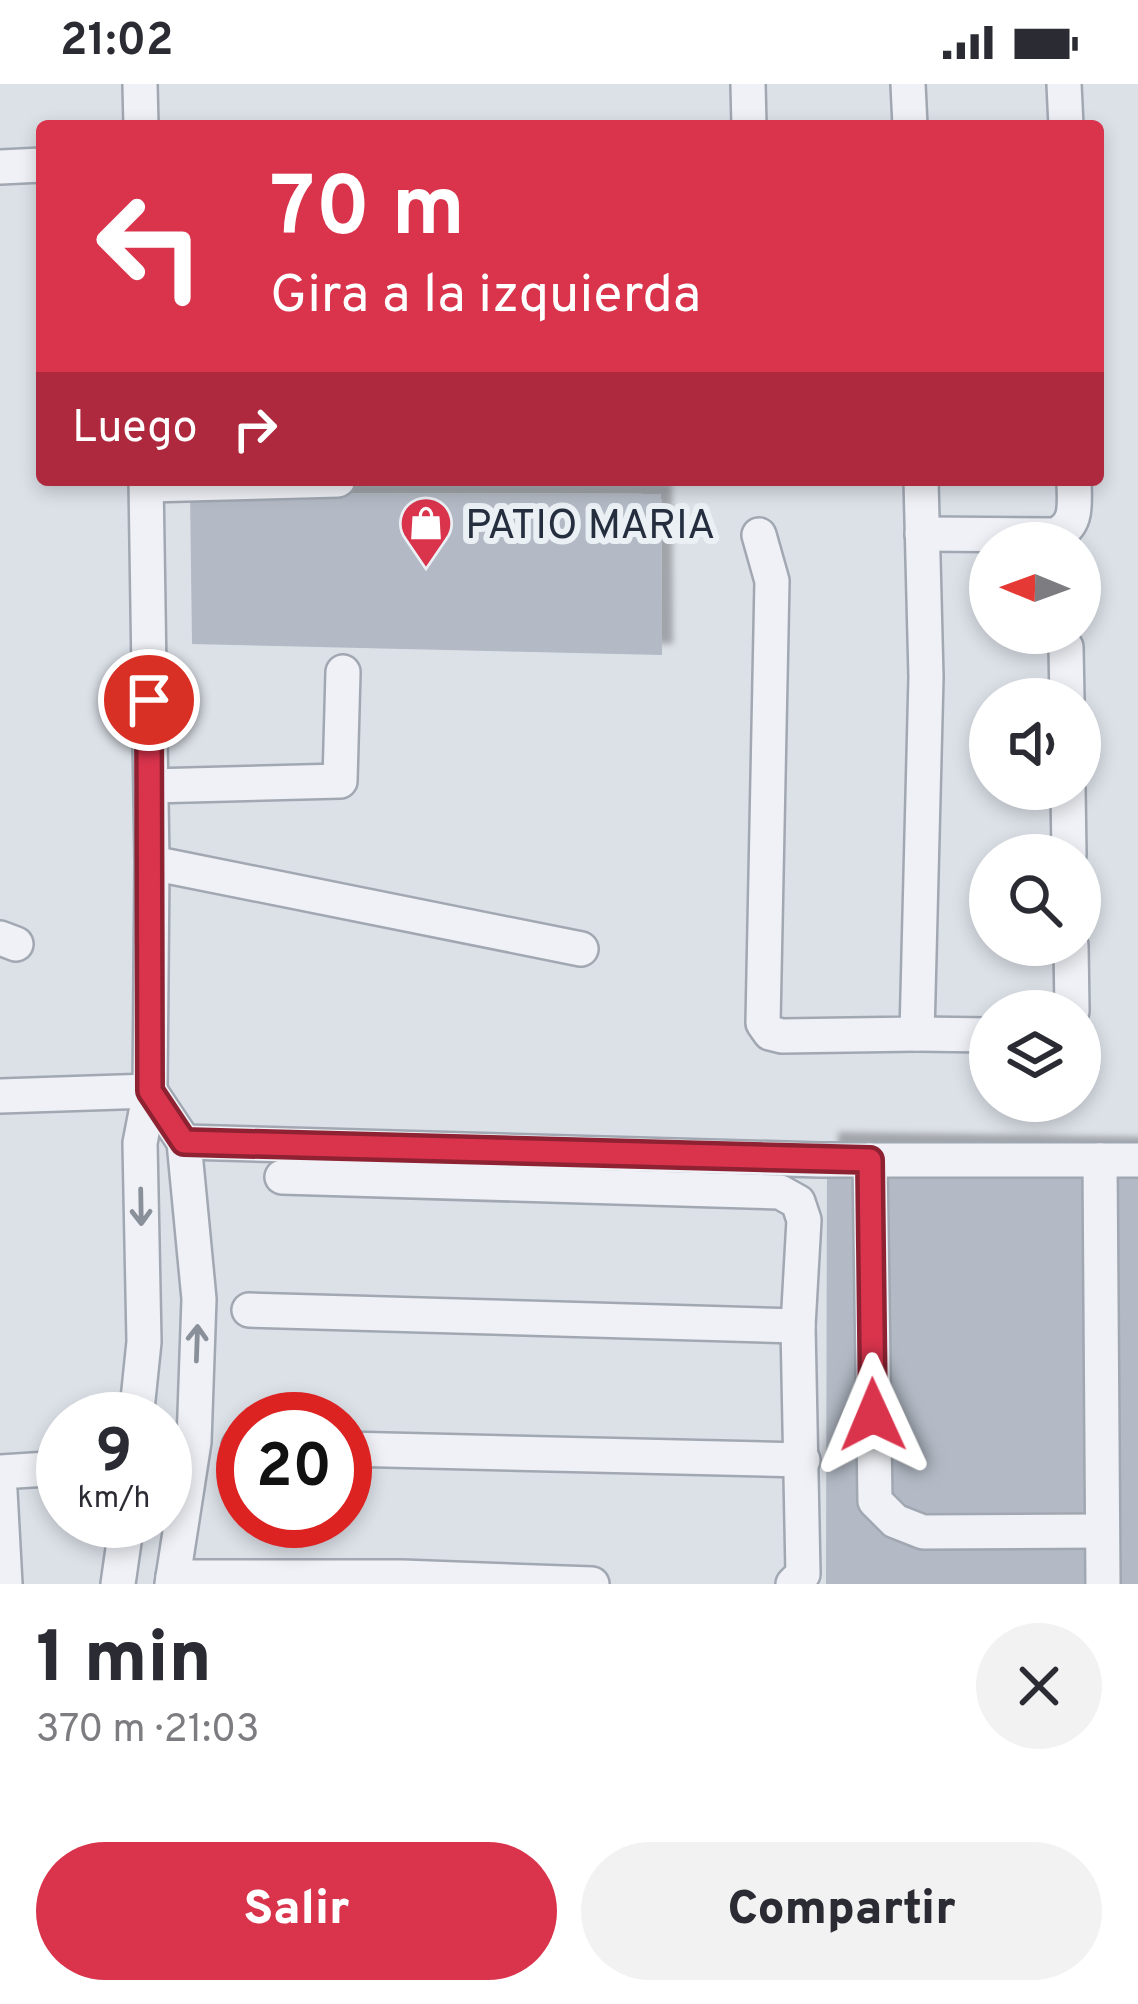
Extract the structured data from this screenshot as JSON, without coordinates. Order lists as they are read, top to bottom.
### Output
{
  "places": {
    "shop": ["PATIO MARIA"]
  },
  "north": "left",
  "page": {
    "status": "21:02",
    "turn": ["70 m", "Gira a la izquierda"],
    "then": "Luego",
    "speed": "9 km/h",
    "limit": "20",
    "heading": ["1 min", "370 m · 21:03"],
    "buttons": ["Salir", "Compartir"]
  }
}
